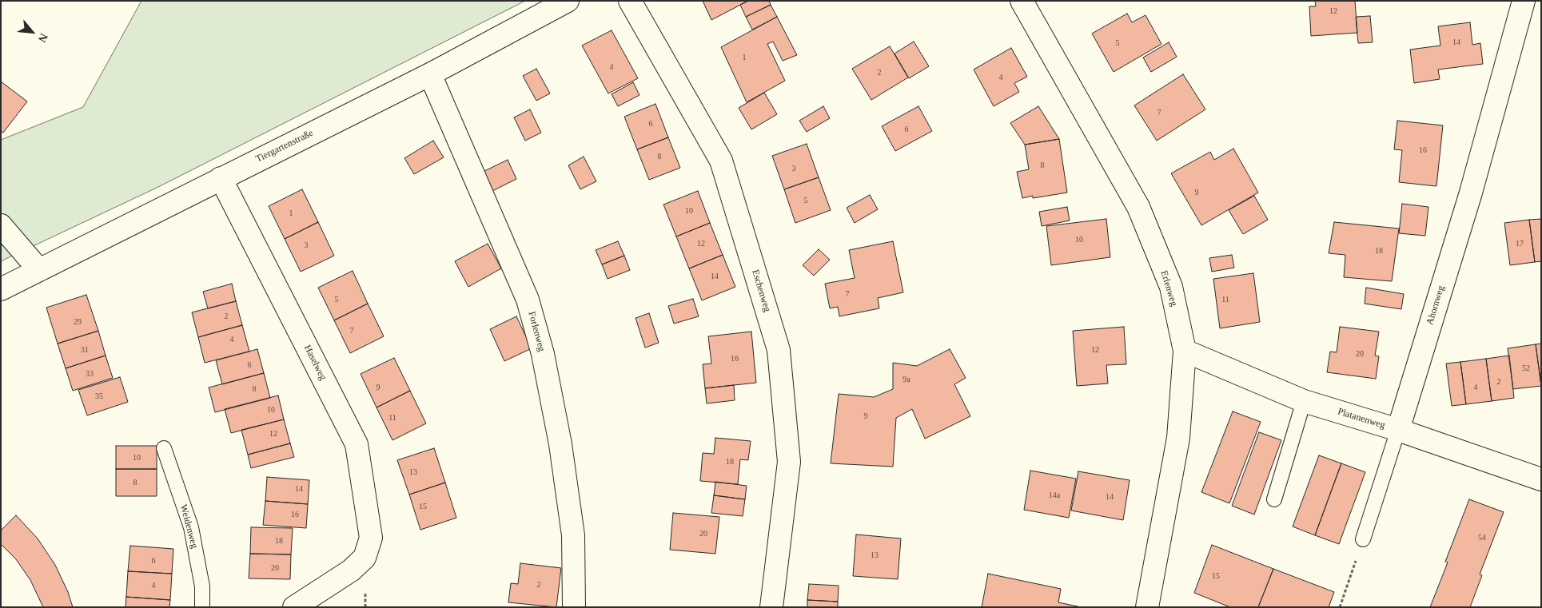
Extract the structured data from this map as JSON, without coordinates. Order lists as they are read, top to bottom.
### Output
{
  "streets": {
    "street": [
      "Tiergartenstraße",
      "Erlenweg",
      "Eschenweg",
      "Ahornweg",
      "Forlenweg",
      "Haselweg",
      "Platanenweg"
    ],
    "lane": ["Weidenweg"]
  },
  "crossings": [
    ["Tiergartenstraße", "Forlenweg"],
    ["Tiergartenstraße", "Haselweg"],
    ["Erlenweg", "Platanenweg"],
    ["Ahornweg", "Platanenweg"]
  ],
  "house_numbers": [
    "12",
    "14",
    "5",
    "1",
    "4",
    "2",
    "4",
    "7",
    "6",
    "6",
    "16",
    "8",
    "8",
    "3",
    "9",
    "5",
    "10",
    "1",
    "10",
    "12",
    "17",
    "3",
    "18",
    "14",
    "7",
    "5",
    "11",
    "2",
    "29",
    "7",
    "4",
    "31",
    "12",
    "20",
    "16",
    "6",
    "52",
    "33",
    "9a",
    "2",
    "9",
    "4",
    "8",
    "35",
    "10",
    "9",
    "11",
    "12",
    "10",
    "18",
    "13",
    "8",
    "14",
    "14a",
    "14",
    "15",
    "16",
    "20",
    "54",
    "18",
    "13",
    "6",
    "20",
    "15",
    "2",
    "4"
  ],
  "north": "bottom right"
}
